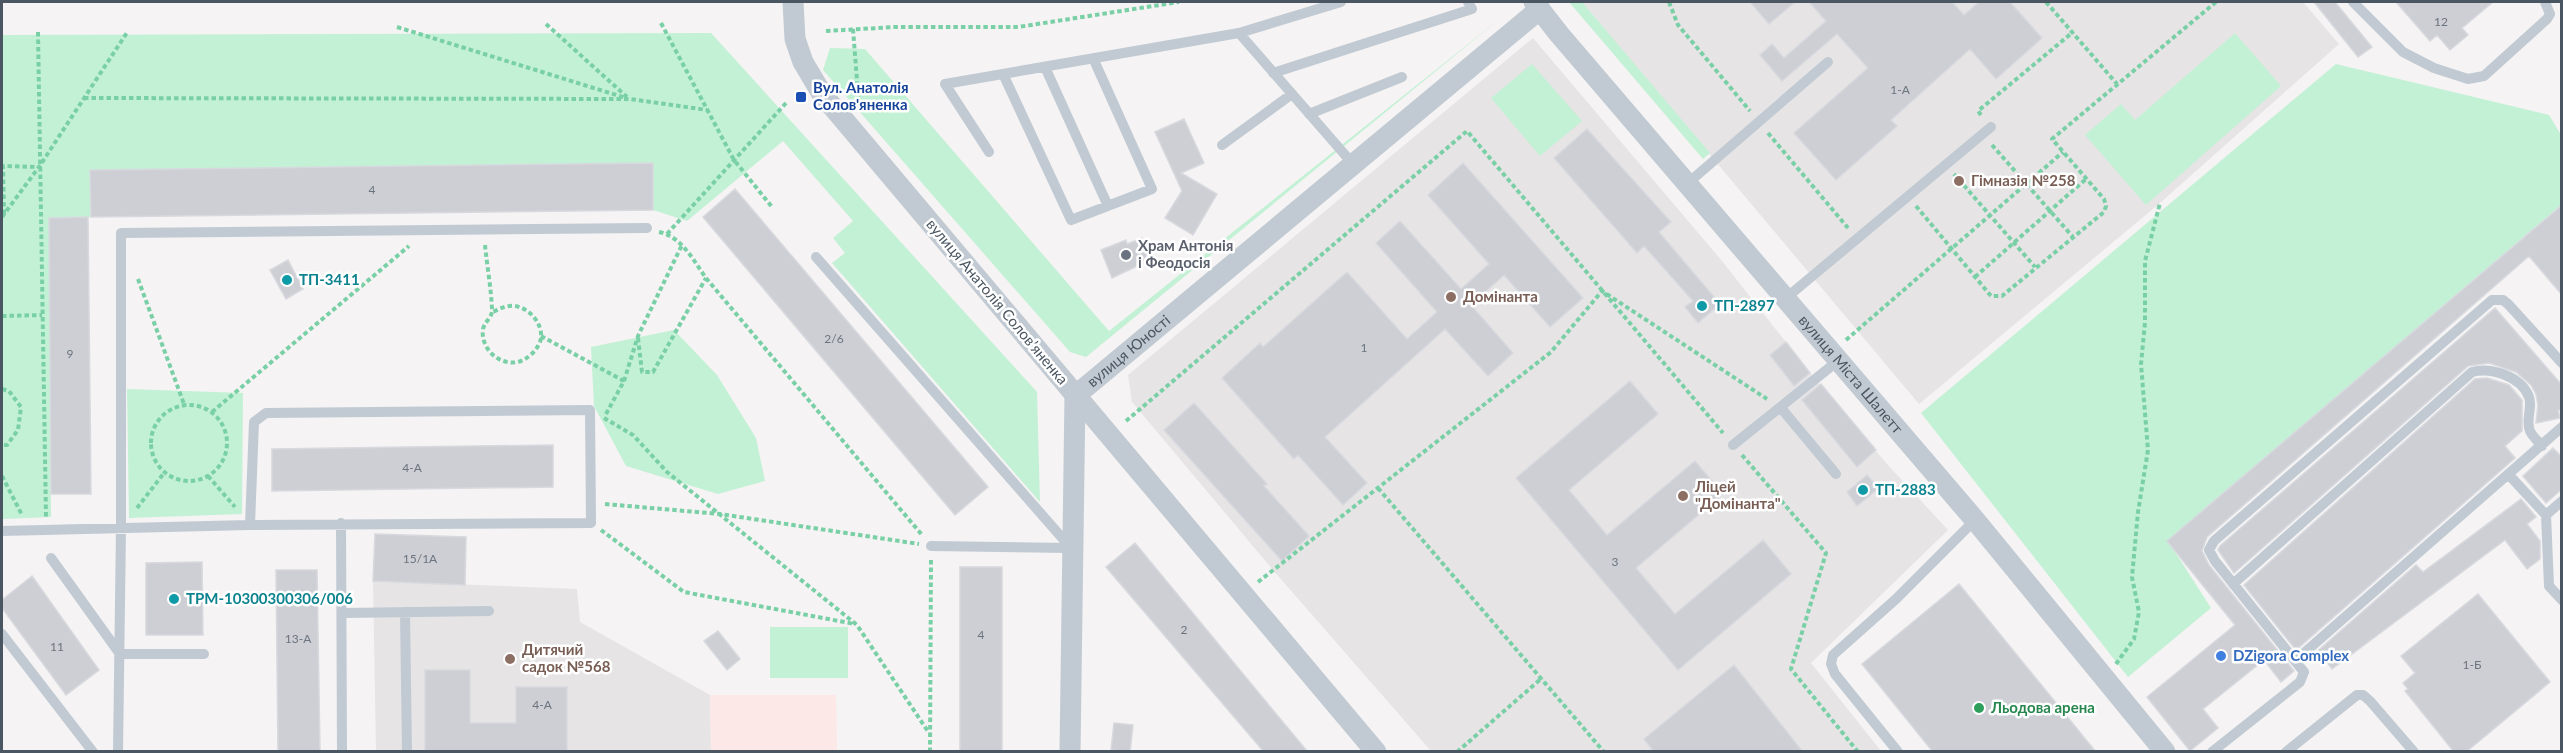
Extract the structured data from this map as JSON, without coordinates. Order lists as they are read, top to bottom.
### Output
{
  "streets": {
    "street": ["вулиця Анатолія Соловʼяненка", "вулиця Юності", "вулиця Міста Шалетт"]
  },
  "crossings": [
    ["вулиця Анатолія Соловʼяненка", "вулиця Юності"],
    ["вулиця Юності", "вулиця Міста Шалетт"]
  ],
  "places": {
    "transit": ["Вул. Анатолія Солов'яненка"],
    "other": [
      "Гімназія №258",
      "Храм Антонія і Феодосія",
      "ТП-3411",
      "Домінанта",
      "ТП-2897",
      "ТП-2883",
      "Ліцей \"Домінанта\"",
      "ТРМ-10300300306/006",
      "DZigora Complex",
      "Дитячий садок №568",
      "Льодова арена"
    ]
  },
  "house_numbers": [
    "12",
    "1-А",
    "4",
    "2/6",
    "1",
    "9",
    "4-А",
    "15/1А",
    "3",
    "2",
    "4",
    "13-А",
    "11",
    "1-Б",
    "4-А"
  ]
}
